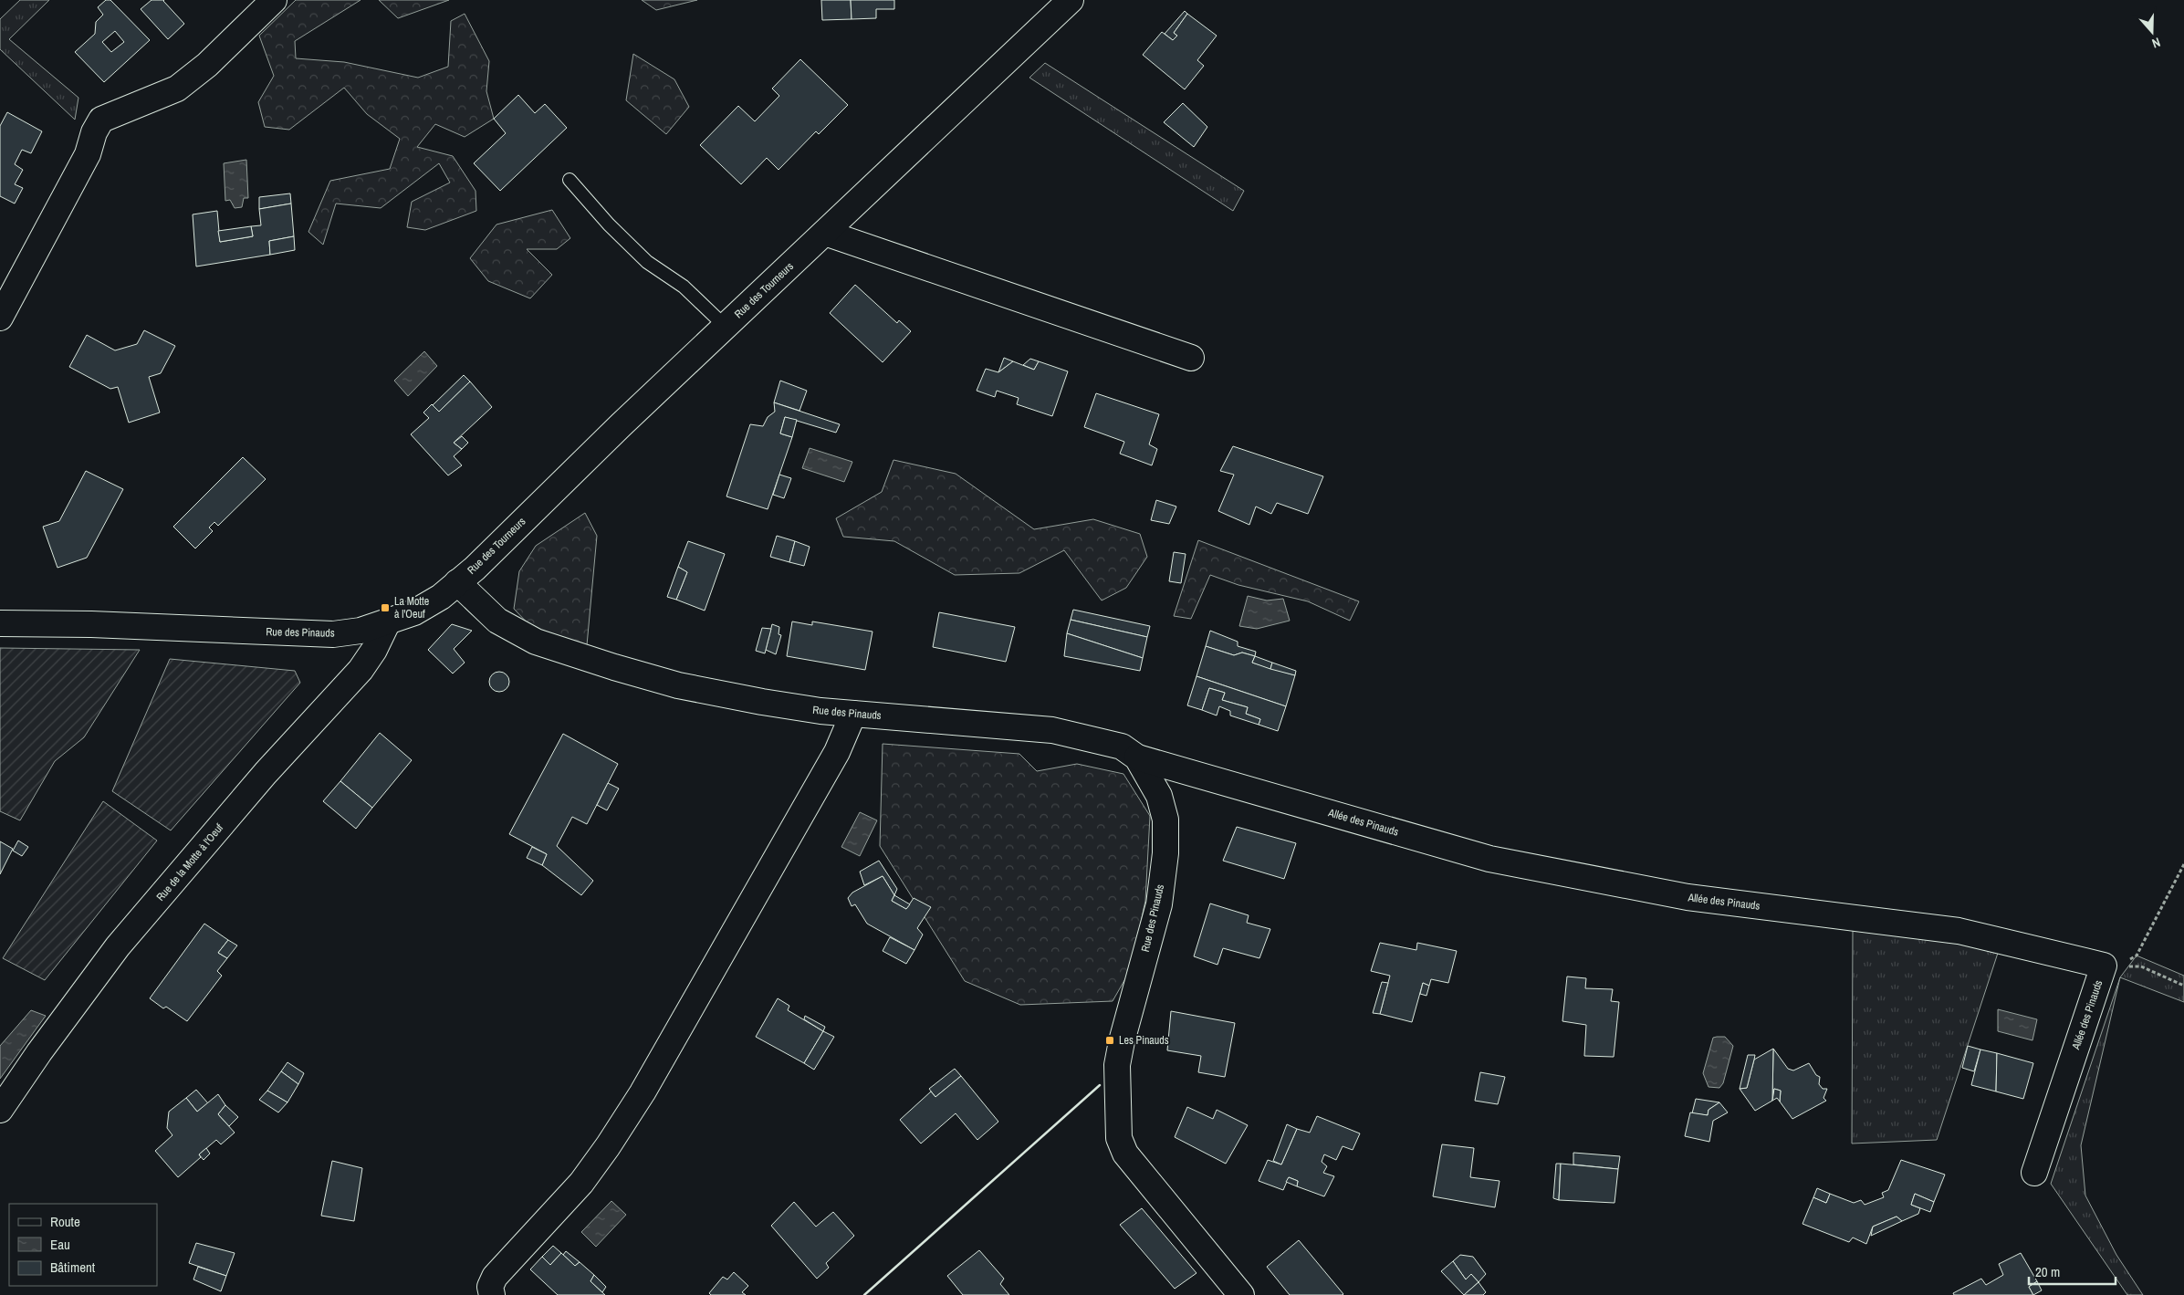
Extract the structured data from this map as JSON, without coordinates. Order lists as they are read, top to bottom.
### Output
{
  "streets": {
    "street": [
      "Rue des Tourneurs",
      "Rue des Pinauds",
      "Allée des Pinauds",
      "Rue de la Motte à l'Oeuf"
    ]
  },
  "crossings": [
    ["Rue des Tourneurs", "Rue des Pinauds"],
    ["Rue des Pinauds", "Allée des Pinauds"],
    ["Rue des Pinauds", "Rue de la Motte à l'Oeuf"]
  ],
  "places": {
    "transit": ["La Motte à l'Oeuf", "Les Pinauds"]
  },
  "legend": ["Route", "Eau", "Bâtiment"],
  "scale_bar": "20 m",
  "north": "bottom"
}
